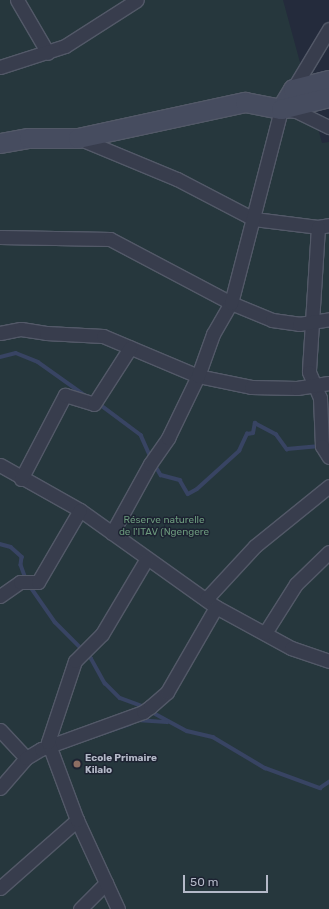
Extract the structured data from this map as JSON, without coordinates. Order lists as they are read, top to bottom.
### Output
{
  "parks": ["Réserve naturelle de l'ITAV (Ngengere"],
  "places": ["Ecole Primaire Kilalo"],
  "scale_bar": "50 m"
}
